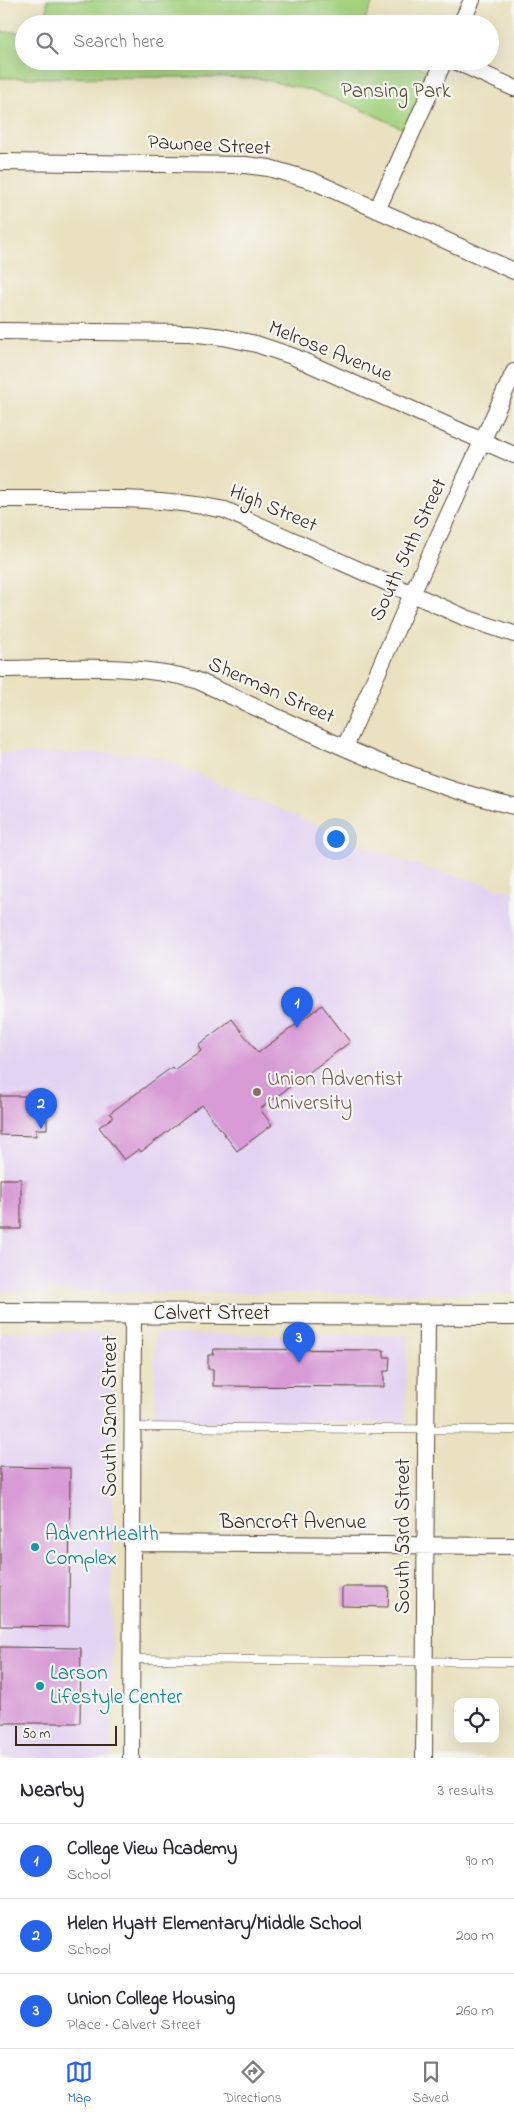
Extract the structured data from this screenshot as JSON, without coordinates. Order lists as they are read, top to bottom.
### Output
{
  "streets": {
    "street": [
      "Pawnee Street",
      "Melrose Avenue",
      "High Street",
      "South 54th Street",
      "Sherman Street",
      "Calvert Street",
      "South 52nd Street",
      "Bancroft Avenue",
      "South 53rd Street"
    ]
  },
  "crossings": [
    ["Melrose Avenue", "South 54th Street"],
    ["High Street", "South 54th Street"],
    ["South 54th Street", "Sherman Street"],
    ["Calvert Street", "South 52nd Street"],
    ["Calvert Street", "South 53rd Street"],
    ["South 52nd Street", "Bancroft Avenue"],
    ["Bancroft Avenue", "South 53rd Street"]
  ],
  "parks": ["Pansing Park"],
  "places": ["Union Adventist University", "AdventHealth Complex", "Larson Lifestyle Center"],
  "scale_bar": "50 m",
  "page": {
    "search": "Search here",
    "pins": ["1", "2", "3"],
    "scale": "50 m",
    "heading": ["Nearby", "3 results"],
    "list": [
      {
        "mark": "1",
        "name": "College View Academy",
        "note": "School",
        "value": "90 m"
      },
      {
        "mark": "2",
        "name": "Helen Hyatt Elementary/Middle School",
        "note": "School",
        "value": "200 m"
      },
      {
        "mark": "3",
        "name": "Union College Housing",
        "note": "Place · Calvert Street",
        "value": "260 m"
      }
    ],
    "nav": ["Map", "Directions", "Saved"]
  }
}
